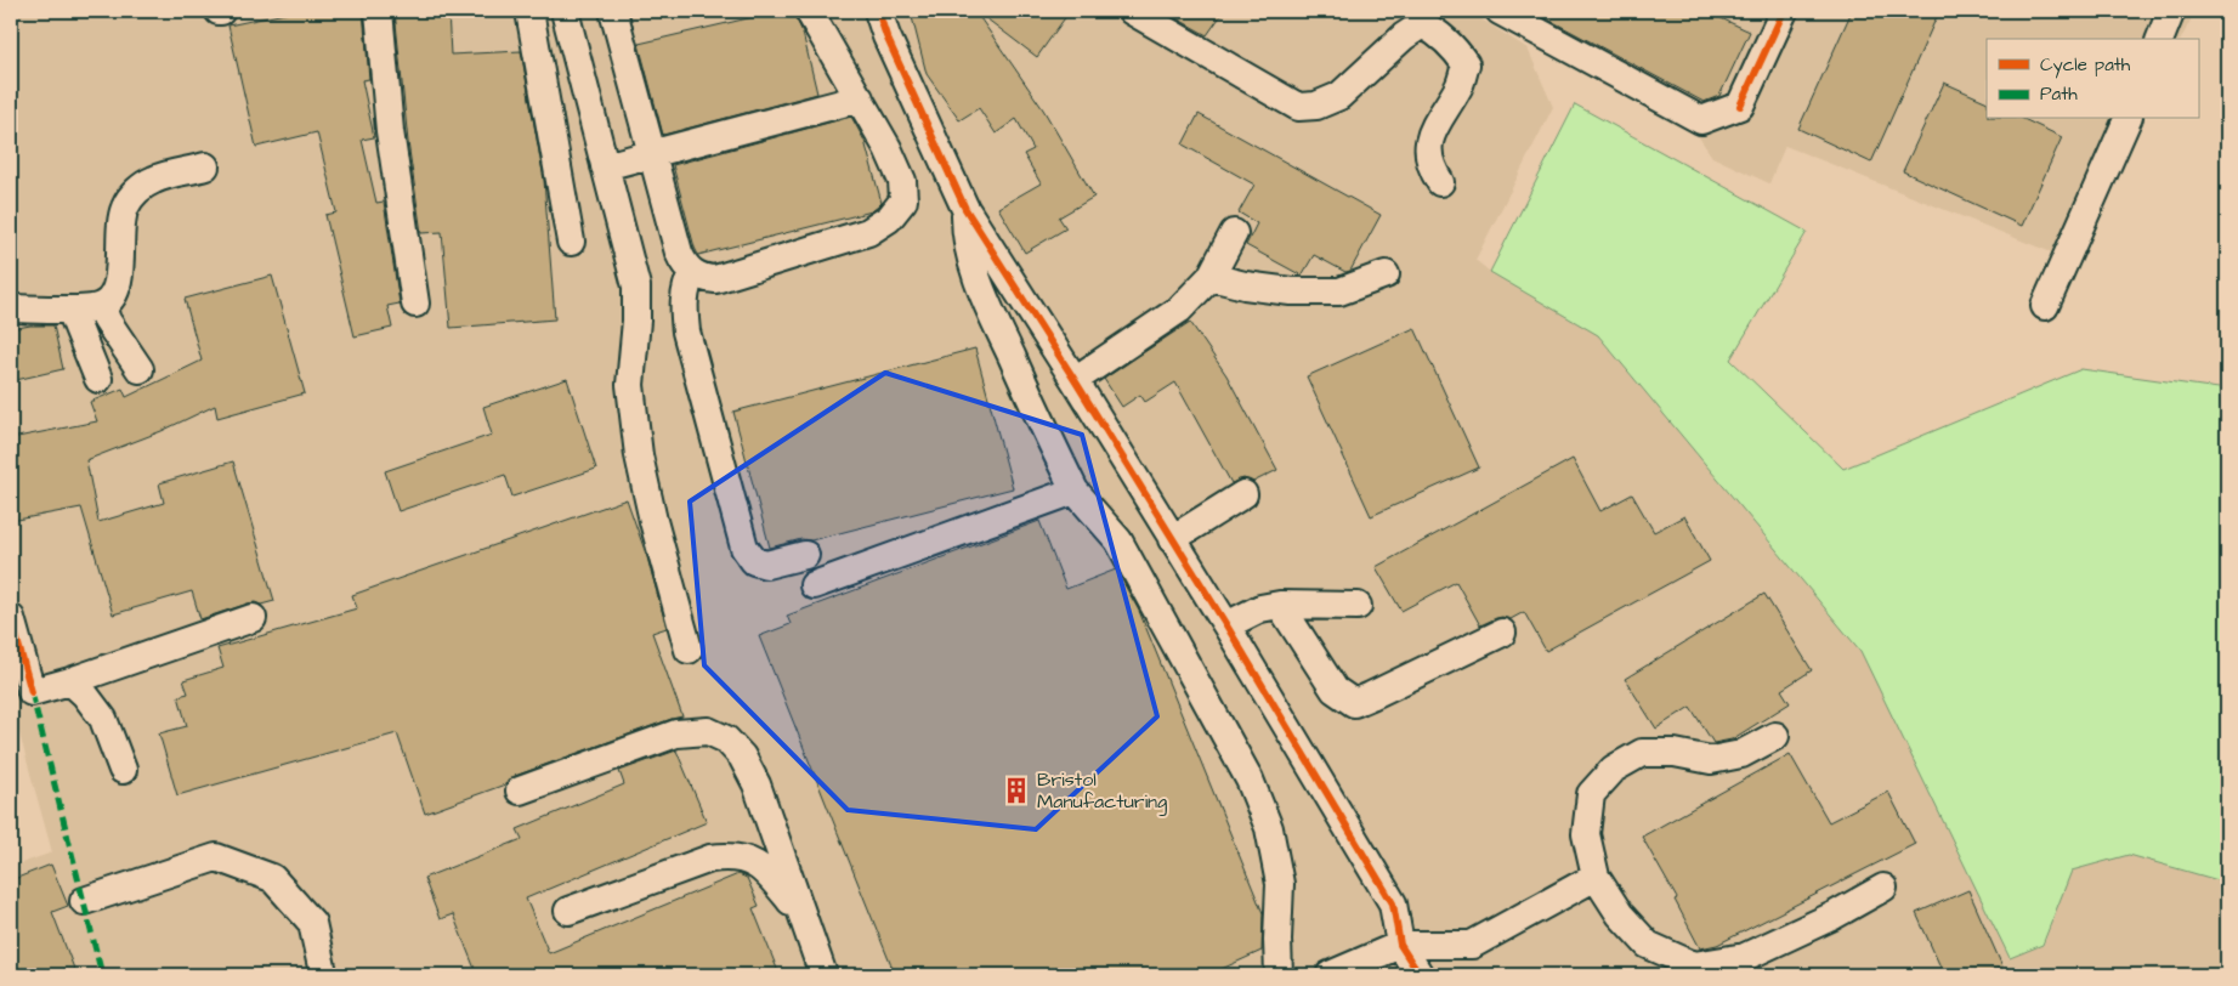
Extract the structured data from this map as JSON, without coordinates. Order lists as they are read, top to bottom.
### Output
{
  "places": {
    "building": ["Bristol Manufacturing"]
  },
  "legend": ["Cycle path", "Path"]
}
